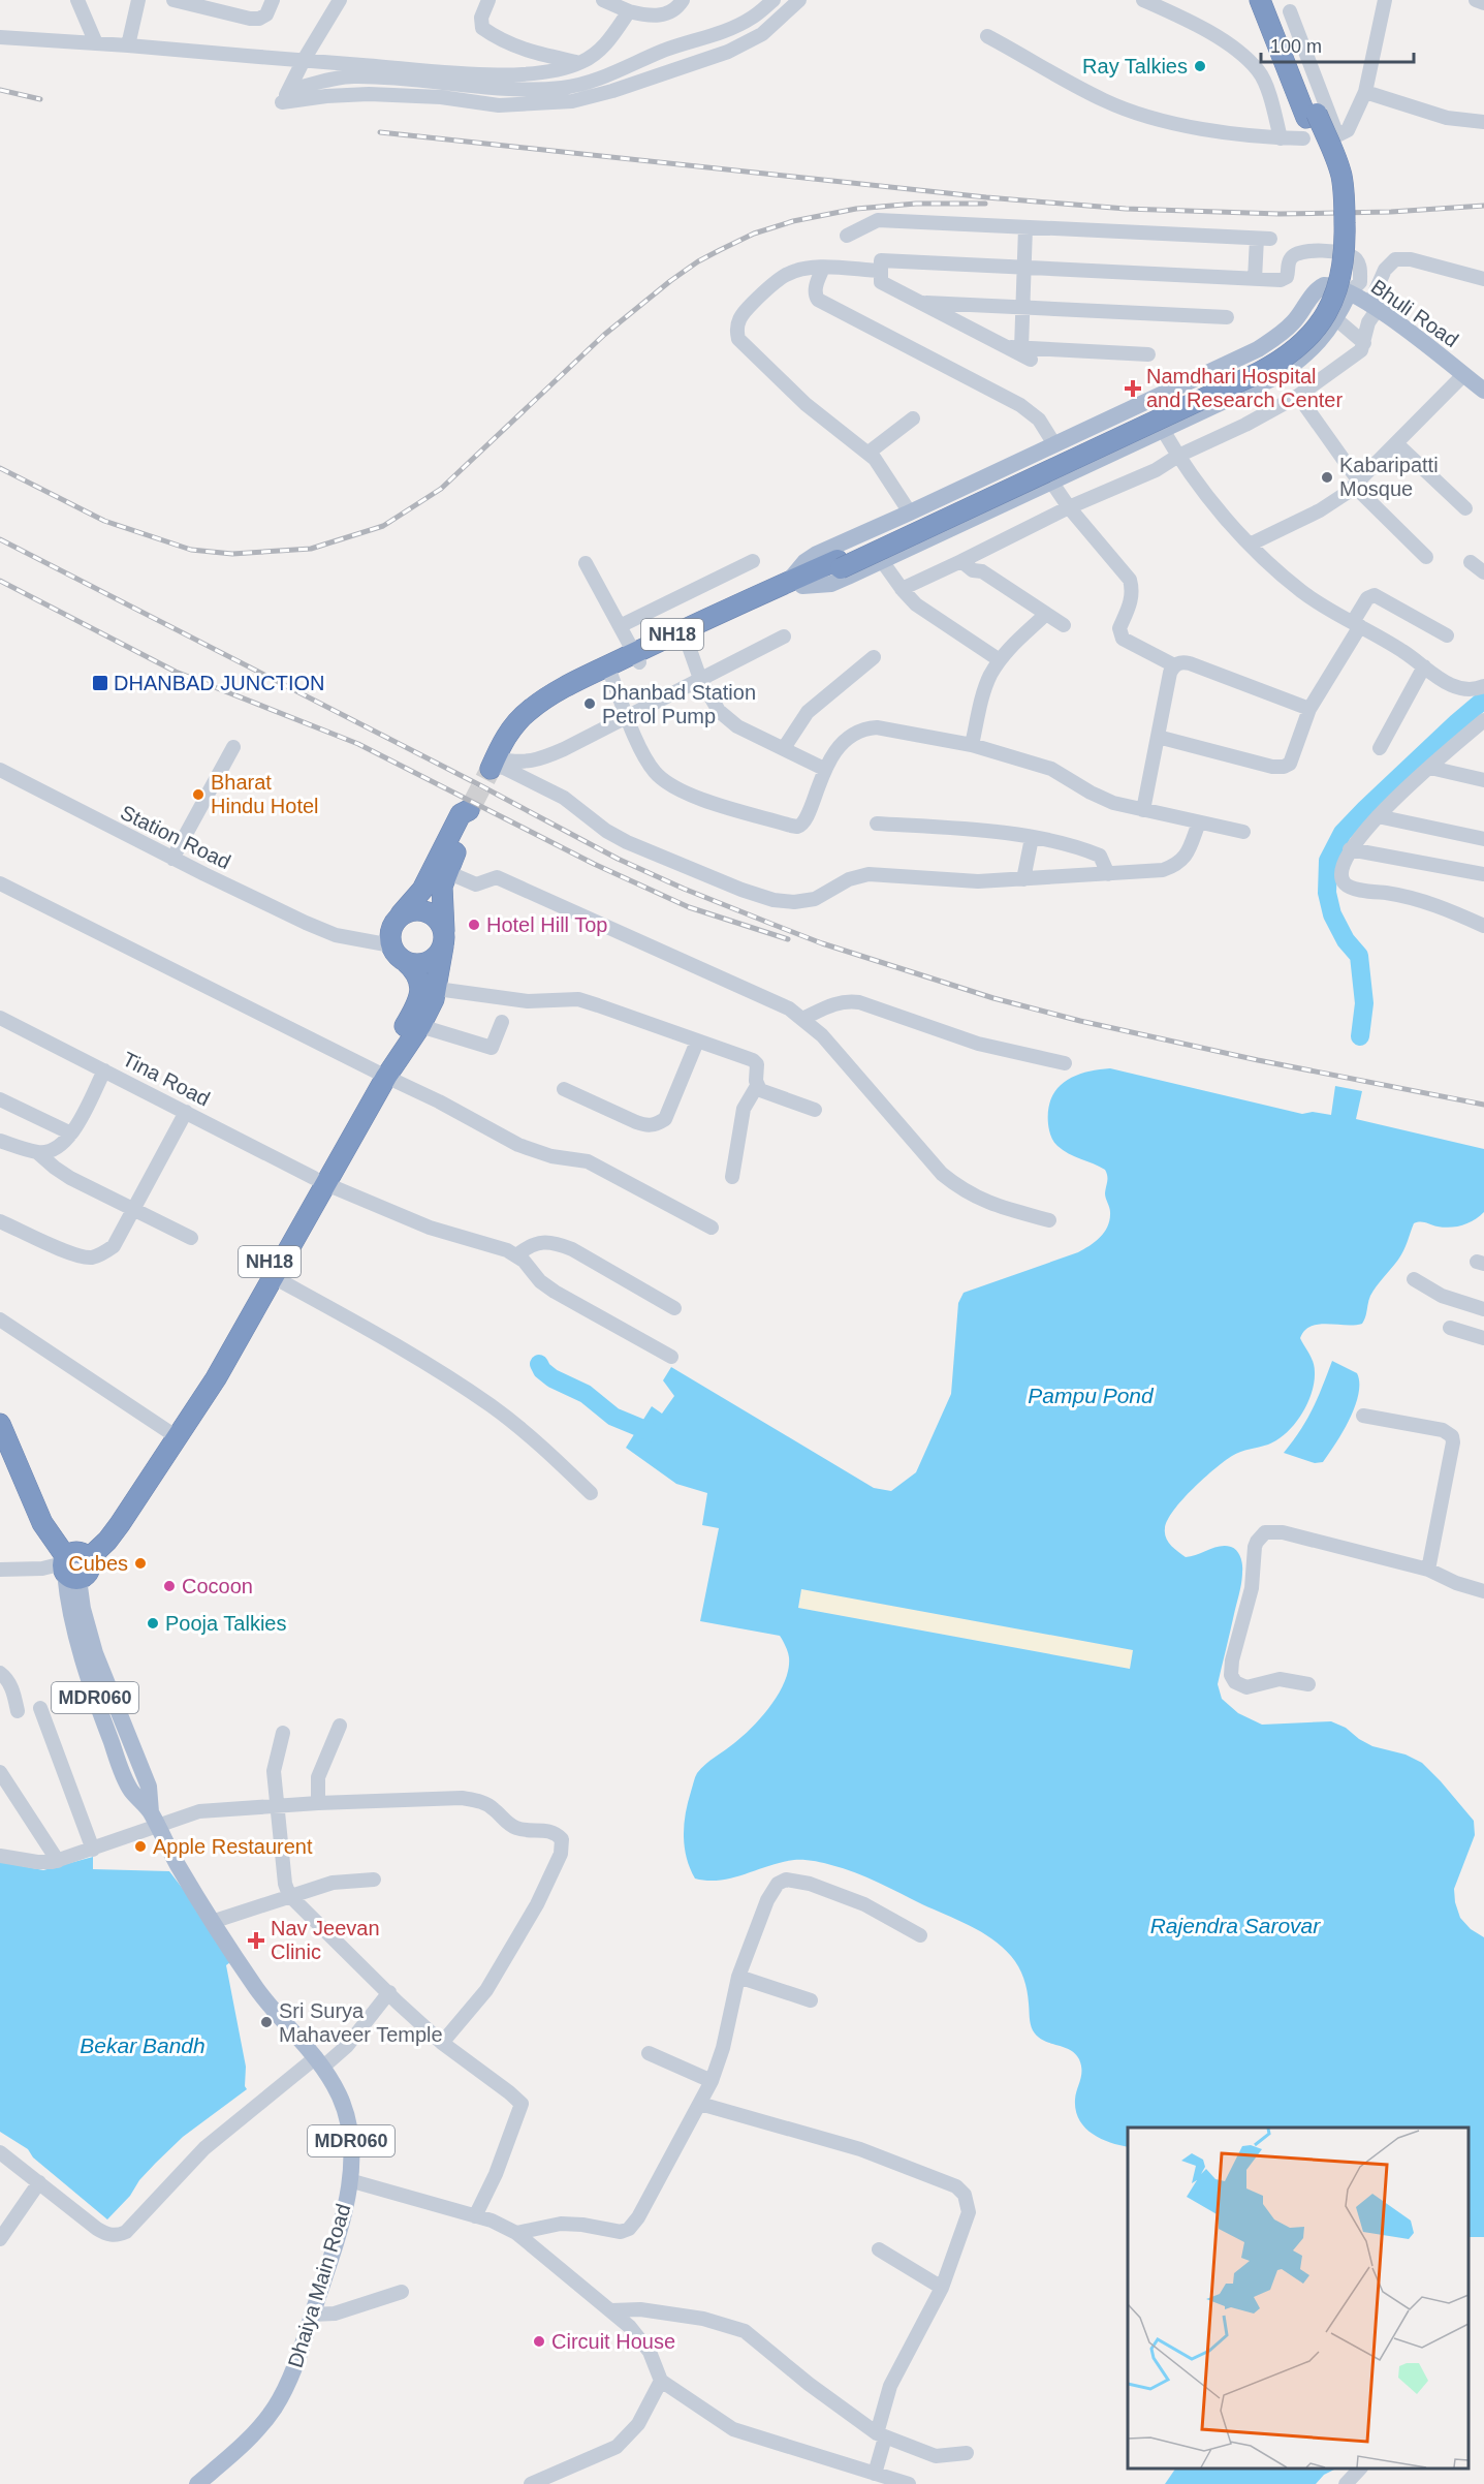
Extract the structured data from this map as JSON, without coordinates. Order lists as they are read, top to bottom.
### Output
{
  "streets": {
    "highway": ["NH18", "Dhaiya Main Road"],
    "main road": ["Bhuli Road", "MDR060"],
    "street": ["Station Road", "Tina Road"]
  },
  "crossings": [
    ["Bhuli Road", "NH18"],
    ["NH18", "Station Road"],
    ["NH18", "Tina Road"],
    ["NH18", "Dhaiya Main Road"]
  ],
  "water": ["Pampu Pond", "Rajendra Sarovar", "Bekar Bandh"],
  "places": {
    "other": [
      "Ray Talkies",
      "Kabaripatti Mosque",
      "Dhanbad Station Petrol Pump",
      "Bharat Hindu Hotel",
      "Hotel Hill Top",
      "Cubes",
      "Cocoon",
      "Pooja Talkies",
      "Apple Restaurent",
      "Sri Surya Mahaveer Temple",
      "Circuit House"
    ],
    "health": ["Namdhari Hospital and Research Center", "Nav Jeevan Clinic"],
    "transit": ["DHANBAD JUNCTION"]
  },
  "scale_bar": "100 m"
}
